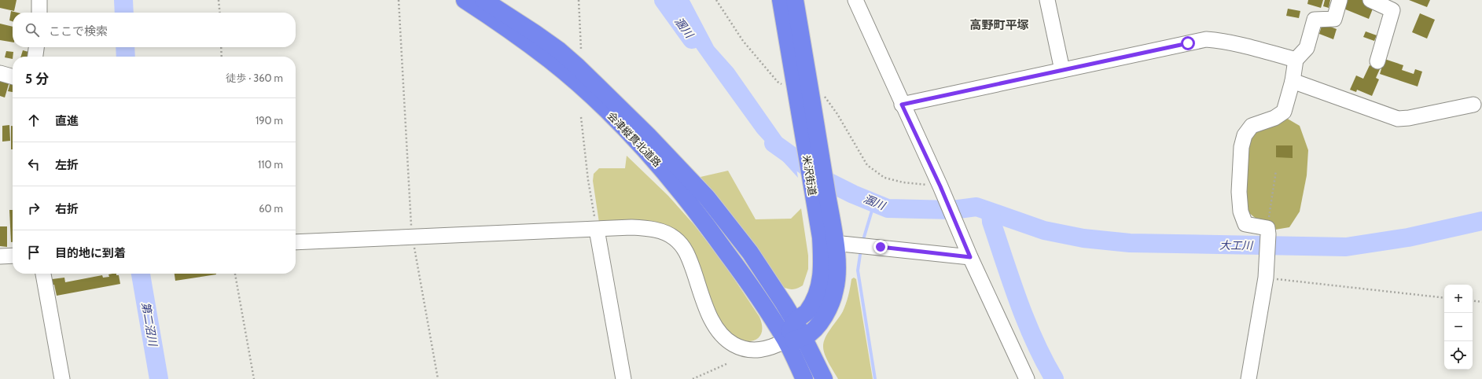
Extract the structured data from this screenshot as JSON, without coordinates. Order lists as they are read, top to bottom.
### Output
{
  "streets": {
    "highway": ["会津縦貫北道路", "米沢街道"]
  },
  "crossings": [
    ["会津縦貫北道路", "米沢街道"]
  ],
  "districts": ["高野町平塚"],
  "water": ["溷川", "大工川", "第二沼川"],
  "page": {
    "search": "ここで検索",
    "heading": ["5 分", "徒歩 · 360 m"],
    "list": [
      ["直進", "190 m"],
      ["左折", "110 m"],
      ["右折", "60 m"],
      "目的地に到着"
    ],
    "map_buttons": ["+", "−"]
  }
}
